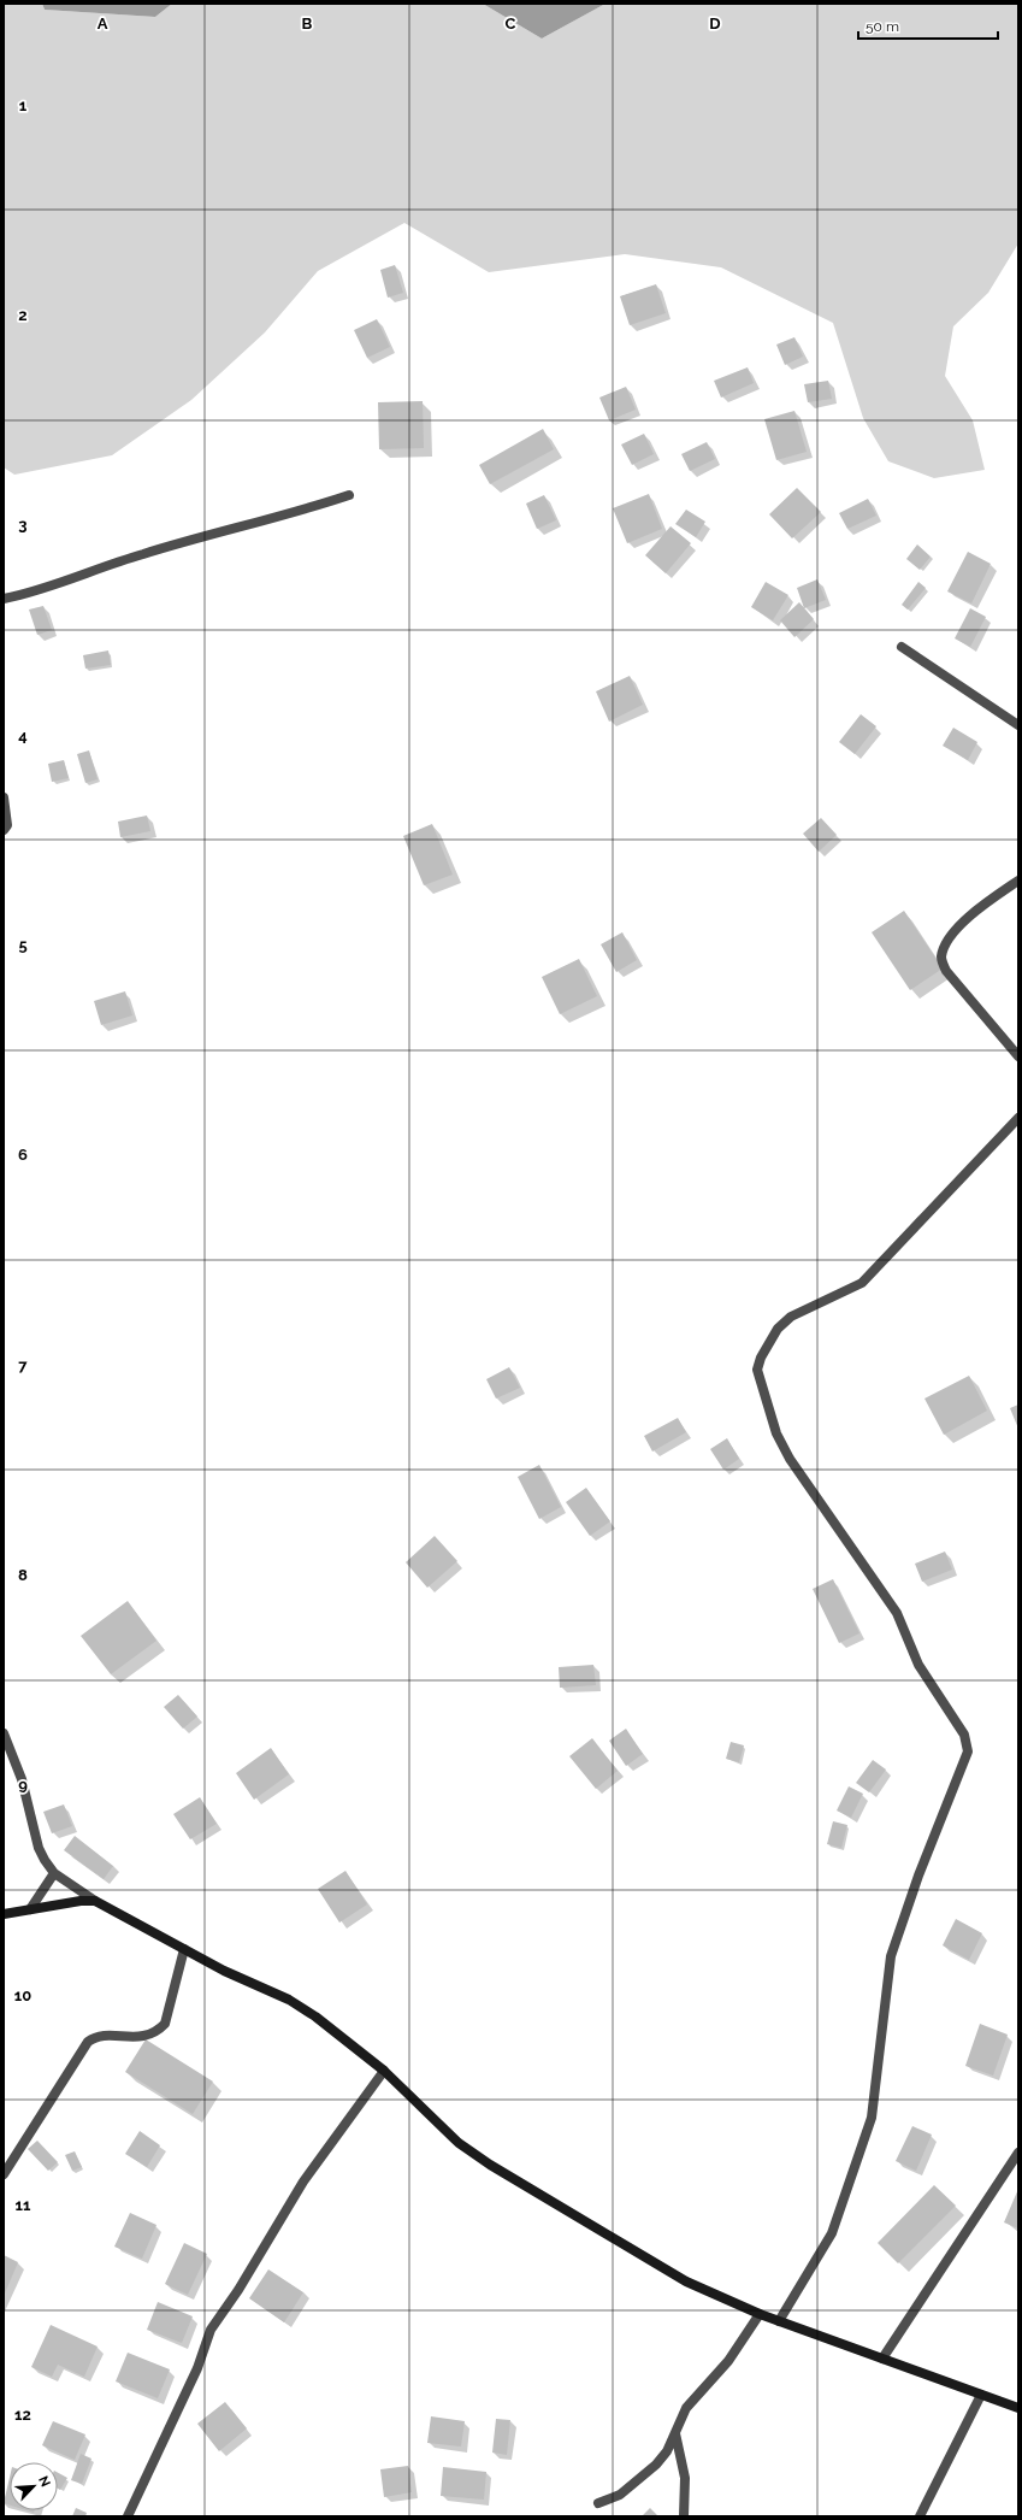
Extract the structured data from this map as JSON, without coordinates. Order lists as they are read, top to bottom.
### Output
{
  "scale_bar": "50 m",
  "north": "top right",
  "grid": {
    "columns": [
      "A",
      "B",
      "C",
      "D"
    ],
    "rows": [
      "1",
      "2",
      "3",
      "4",
      "5",
      "6",
      "7",
      "8",
      "9",
      "10",
      "11",
      "12"
    ]
  }
}
